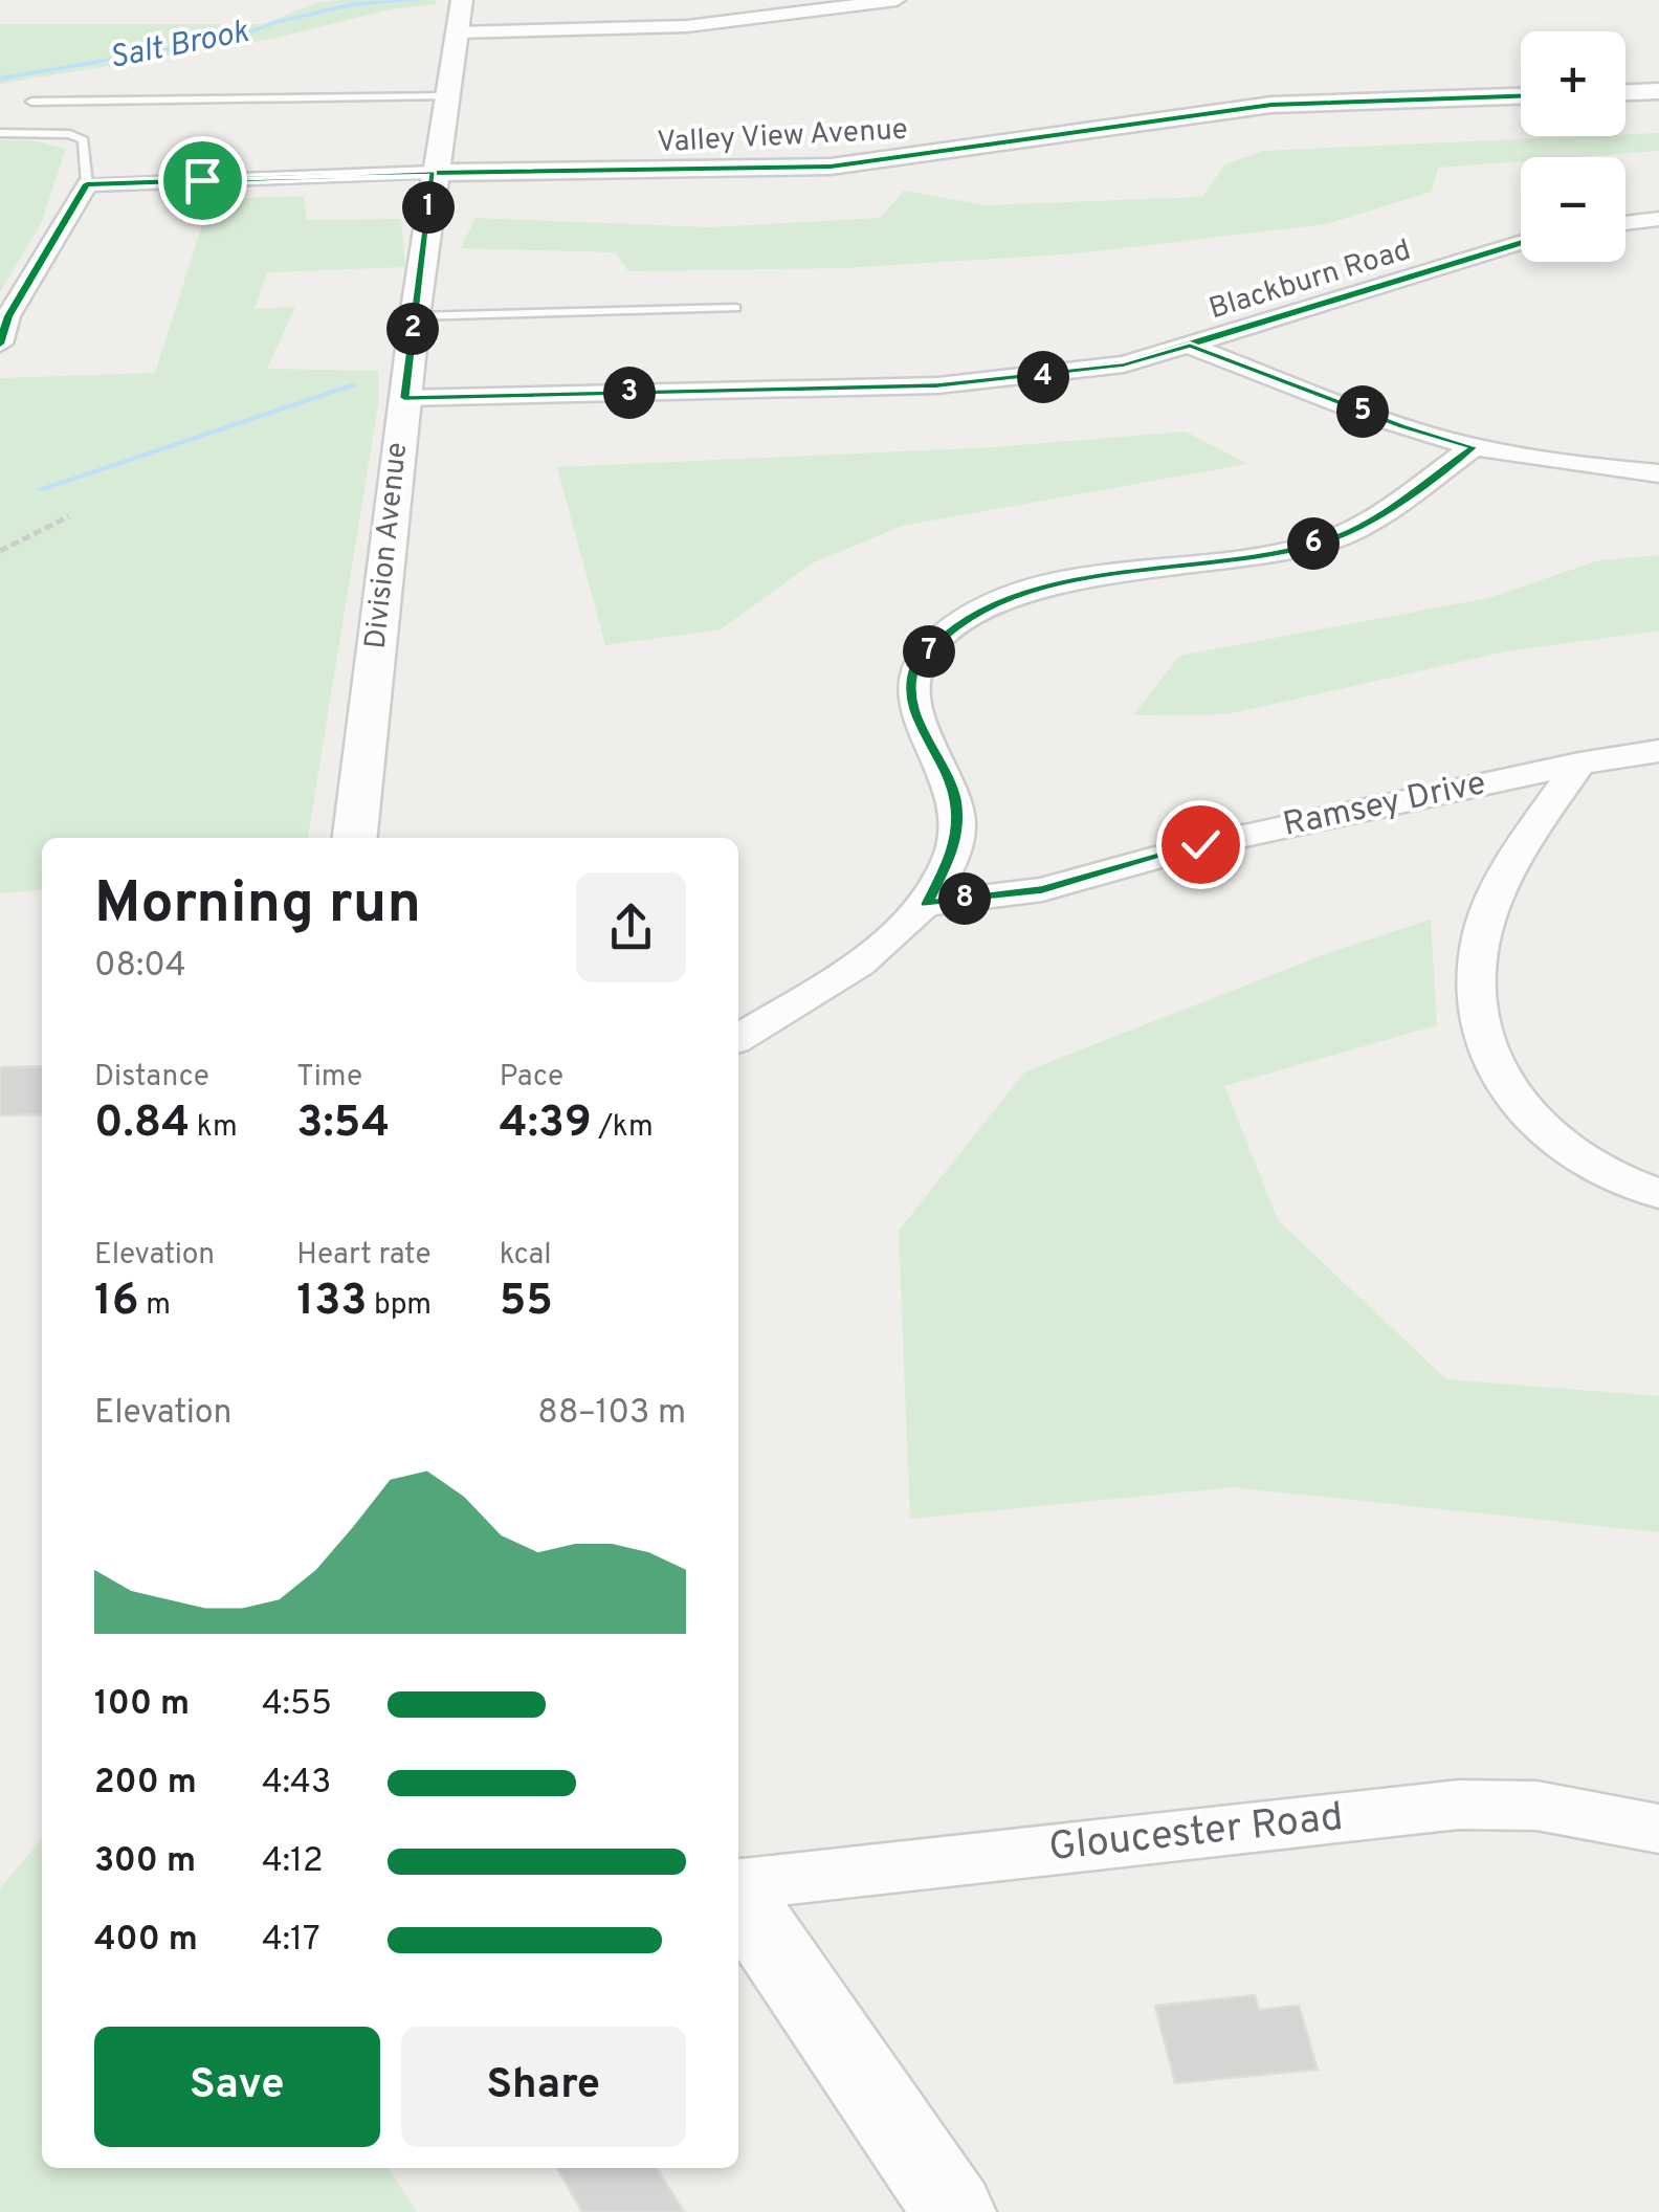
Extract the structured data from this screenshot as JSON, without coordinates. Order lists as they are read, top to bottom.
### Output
{
  "streets": {
    "street": [
      "Valley View Avenue",
      "Blackburn Road",
      "Division Avenue",
      "Ramsey Drive",
      "Gloucester Road"
    ]
  },
  "crossings": [
    ["Valley View Avenue", "Division Avenue"],
    ["Blackburn Road", "Division Avenue"]
  ],
  "water": ["Salt Brook"],
  "page": {
    "map_buttons": ["+", "−"],
    "pins": [
      "1",
      "2",
      "4",
      "3",
      "5",
      "6",
      "7",
      "8"
    ],
    "heading": ["Morning run", "08:04"],
    "stats": [
      ["Distance", "0.84 km"],
      ["Time", "3:54"],
      ["Pace", "4:39 /km"],
      ["Elevation", "16 m"],
      ["Heart rate", "133 bpm"],
      ["kcal", "55"]
    ],
    "chart": ["Elevation", "88–103 m"],
    "list": [
      {
        "name": "100 m",
        "note": "4:55"
      },
      {
        "name": "200 m",
        "note": "4:43"
      },
      {
        "name": "300 m",
        "note": "4:12"
      },
      {
        "name": "400 m",
        "note": "4:17"
      }
    ],
    "buttons": ["Save", "Share"]
  }
}
